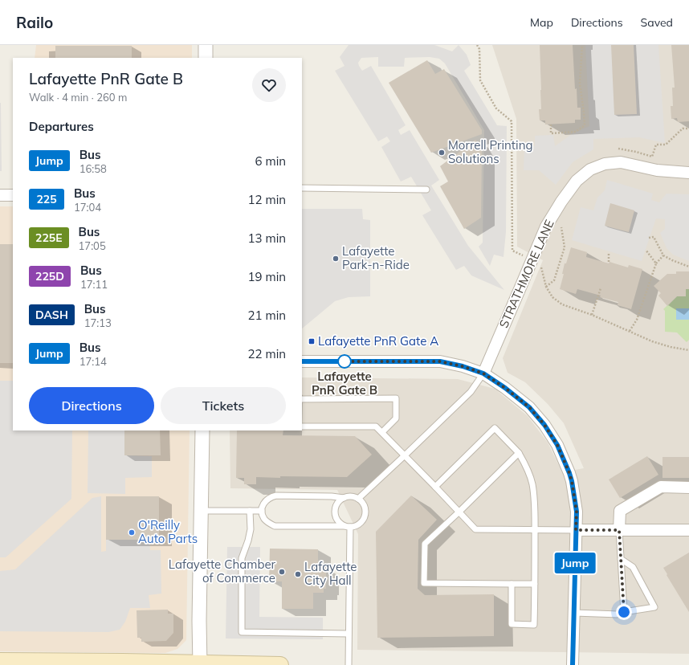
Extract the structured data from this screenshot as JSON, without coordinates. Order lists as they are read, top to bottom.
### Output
{
  "streets": {
    "street": ["STRATHMORE LANE"]
  },
  "places": {
    "other": [
      "Morrell Printing Solutions",
      "Lafayette Park-n-Ride",
      "Lafayette PnR Gate B",
      "O'Reilly Auto Parts",
      "Lafayette Chamber of Commerce",
      "Lafayette City Hall"
    ],
    "transit": ["Lafayette PnR Gate A"]
  },
  "lines": ["bus line Jump"],
  "page": {
    "header": "Railo",
    "nav": ["Map", "Directions", "Saved"],
    "on_map": "Jump",
    "heading": [
      ["Lafayette PnR Gate B", "Walk · 4 min · 260 m"],
      "Departures"
    ],
    "list": [
      {
        "mark": "Jump",
        "name": "Bus",
        "note": "16:58",
        "value": "6 min"
      },
      {
        "mark": "225",
        "name": "Bus",
        "note": "17:04",
        "value": "12 min"
      },
      {
        "mark": "225E",
        "name": "Bus",
        "note": "17:05",
        "value": "13 min"
      },
      {
        "mark": "225D",
        "name": "Bus",
        "note": "17:11",
        "value": "19 min"
      },
      {
        "mark": "DASH",
        "name": "Bus",
        "note": "17:13",
        "value": "21 min"
      },
      {
        "mark": "Jump",
        "name": "Bus",
        "note": "17:14",
        "value": "22 min"
      }
    ],
    "buttons": ["Directions", "Tickets"]
  }
}
